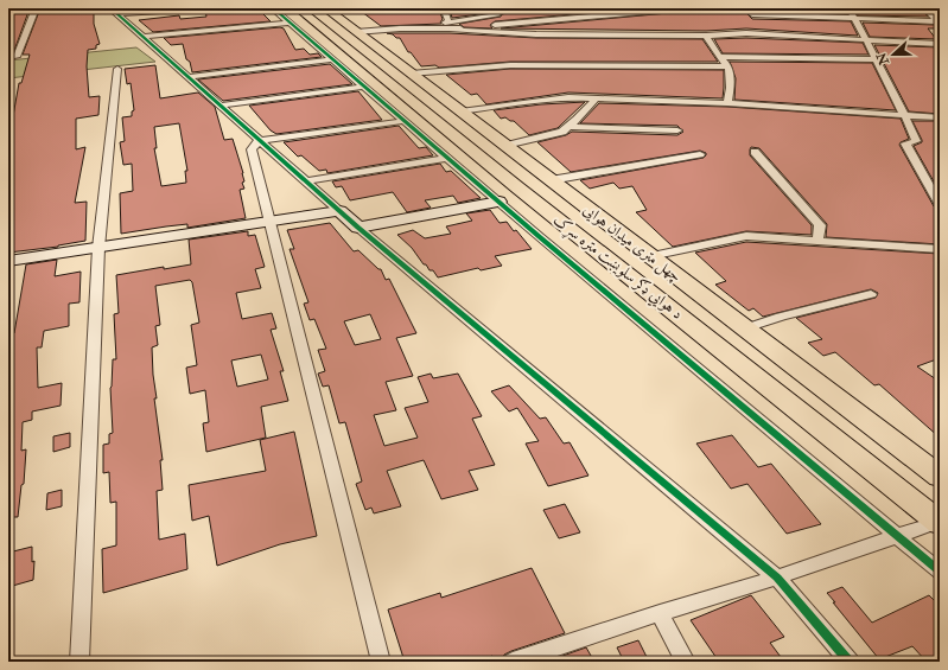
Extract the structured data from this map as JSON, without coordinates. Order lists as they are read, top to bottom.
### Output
{
  "streets": {
    "main road": ["چهل متری میدان هوایی", "د هوايي ډګر سلویښت متره سړک"]
  },
  "north": "left"
}
